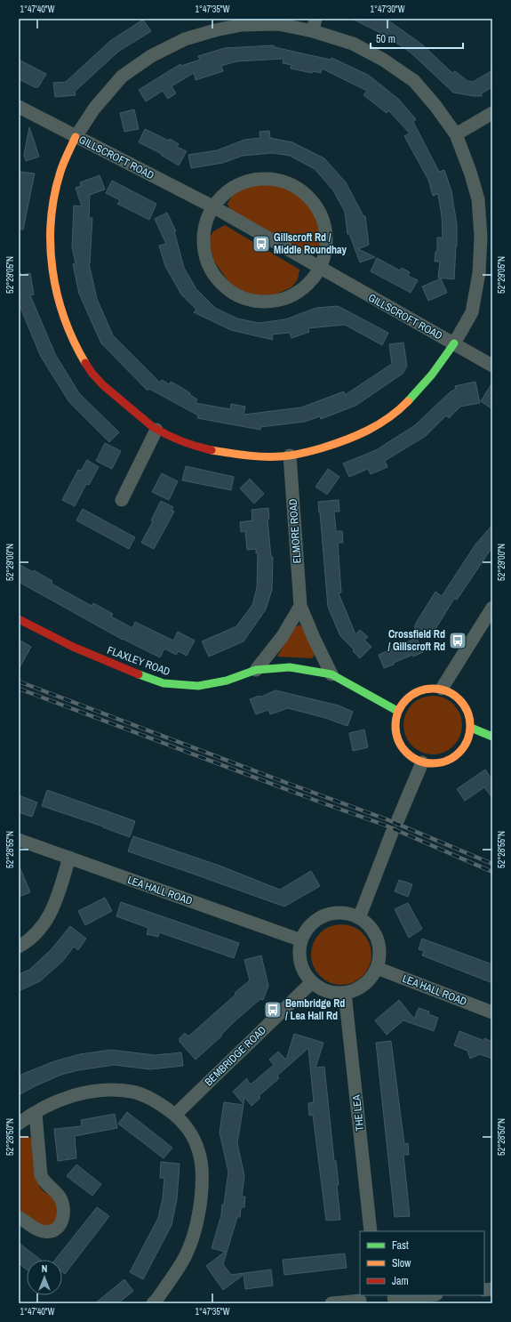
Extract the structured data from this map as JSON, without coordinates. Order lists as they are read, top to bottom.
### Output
{
  "streets": {
    "street": [
      "GILLSCROFT ROAD",
      "ELMORE ROAD",
      "FLAXLEY ROAD",
      "LEA HALL ROAD",
      "BEMBRIDGE ROAD",
      "THE LEA"
    ]
  },
  "crossings": [
    ["ELMORE ROAD", "FLAXLEY ROAD"],
    ["LEA HALL ROAD", "BEMBRIDGE ROAD"],
    ["LEA HALL ROAD", "THE LEA"],
    ["BEMBRIDGE ROAD", "THE LEA"]
  ],
  "places": {
    "bus stop": ["Gillscroft Rd / Middle Roundhay", "Crossfield Rd / Gillscroft Rd", "Bembridge Rd / Lea Hall Rd"]
  },
  "legend": ["Fast", "Slow", "Jam"],
  "scale_bar": "50 m",
  "north": "top",
  "coordinates": [
    "1°47'40\"W",
    "1°47'35\"W",
    "1°47'30\"W",
    "52°29'05\"N",
    "52°29'00\"N",
    "52°28'55\"N",
    "52°28'50\"N"
  ]
}
